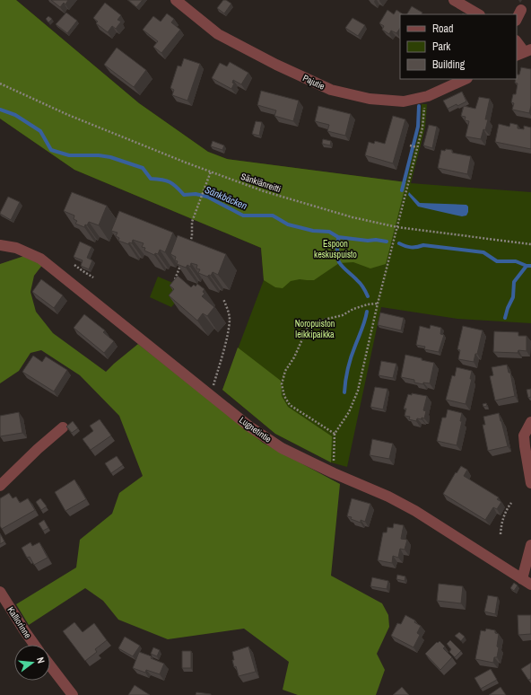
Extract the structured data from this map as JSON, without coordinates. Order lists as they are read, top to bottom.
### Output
{
  "streets": {
    "street": ["Pajutie", "Lugnetintie", "Kalliorinne"],
    "path": ["Sänkiänreitti"]
  },
  "water": ["Sänkbäcken"],
  "parks": ["Espoon keskuspuisto", "Noropuiston leikkipaikka"],
  "legend": ["Road", "Park", "Building"],
  "north": "right"
}
